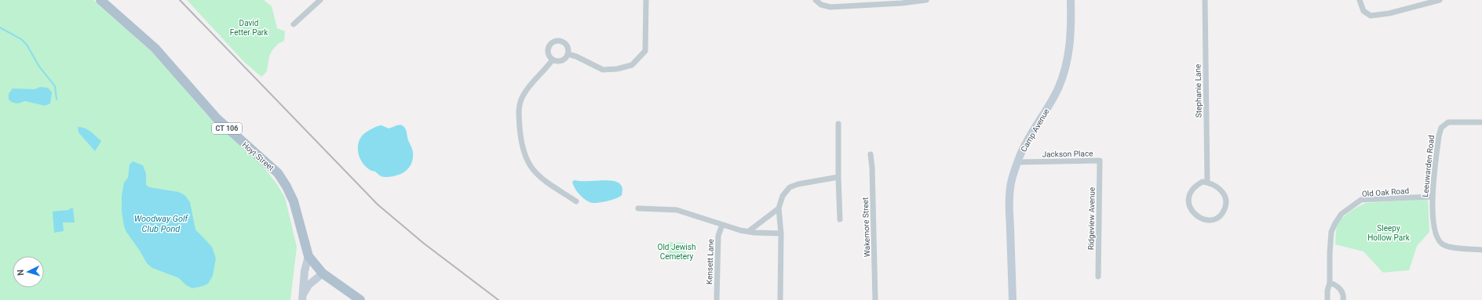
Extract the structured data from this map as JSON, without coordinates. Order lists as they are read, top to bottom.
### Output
{
  "streets": {
    "main road": ["CT 106", "Hoyt Street"],
    "street": [
      "Stephanie Lane",
      "Camp Avenue",
      "Jackson Place",
      "Leeuwarden Road",
      "Old Oak Road",
      "Ridgeview Avenue",
      "Wakemore Street",
      "Kensett Lane"
    ]
  },
  "crossings": [
    ["Camp Avenue", "Jackson Place"],
    ["Jackson Place", "Ridgeview Avenue"],
    ["Leeuwarden Road", "Old Oak Road"]
  ],
  "water": ["Woodway Golf Club Pond"],
  "parks": ["David Fetter Park", "Sleepy Hollow Park", "Old Jewish Cemetery"],
  "north": "left"
}
